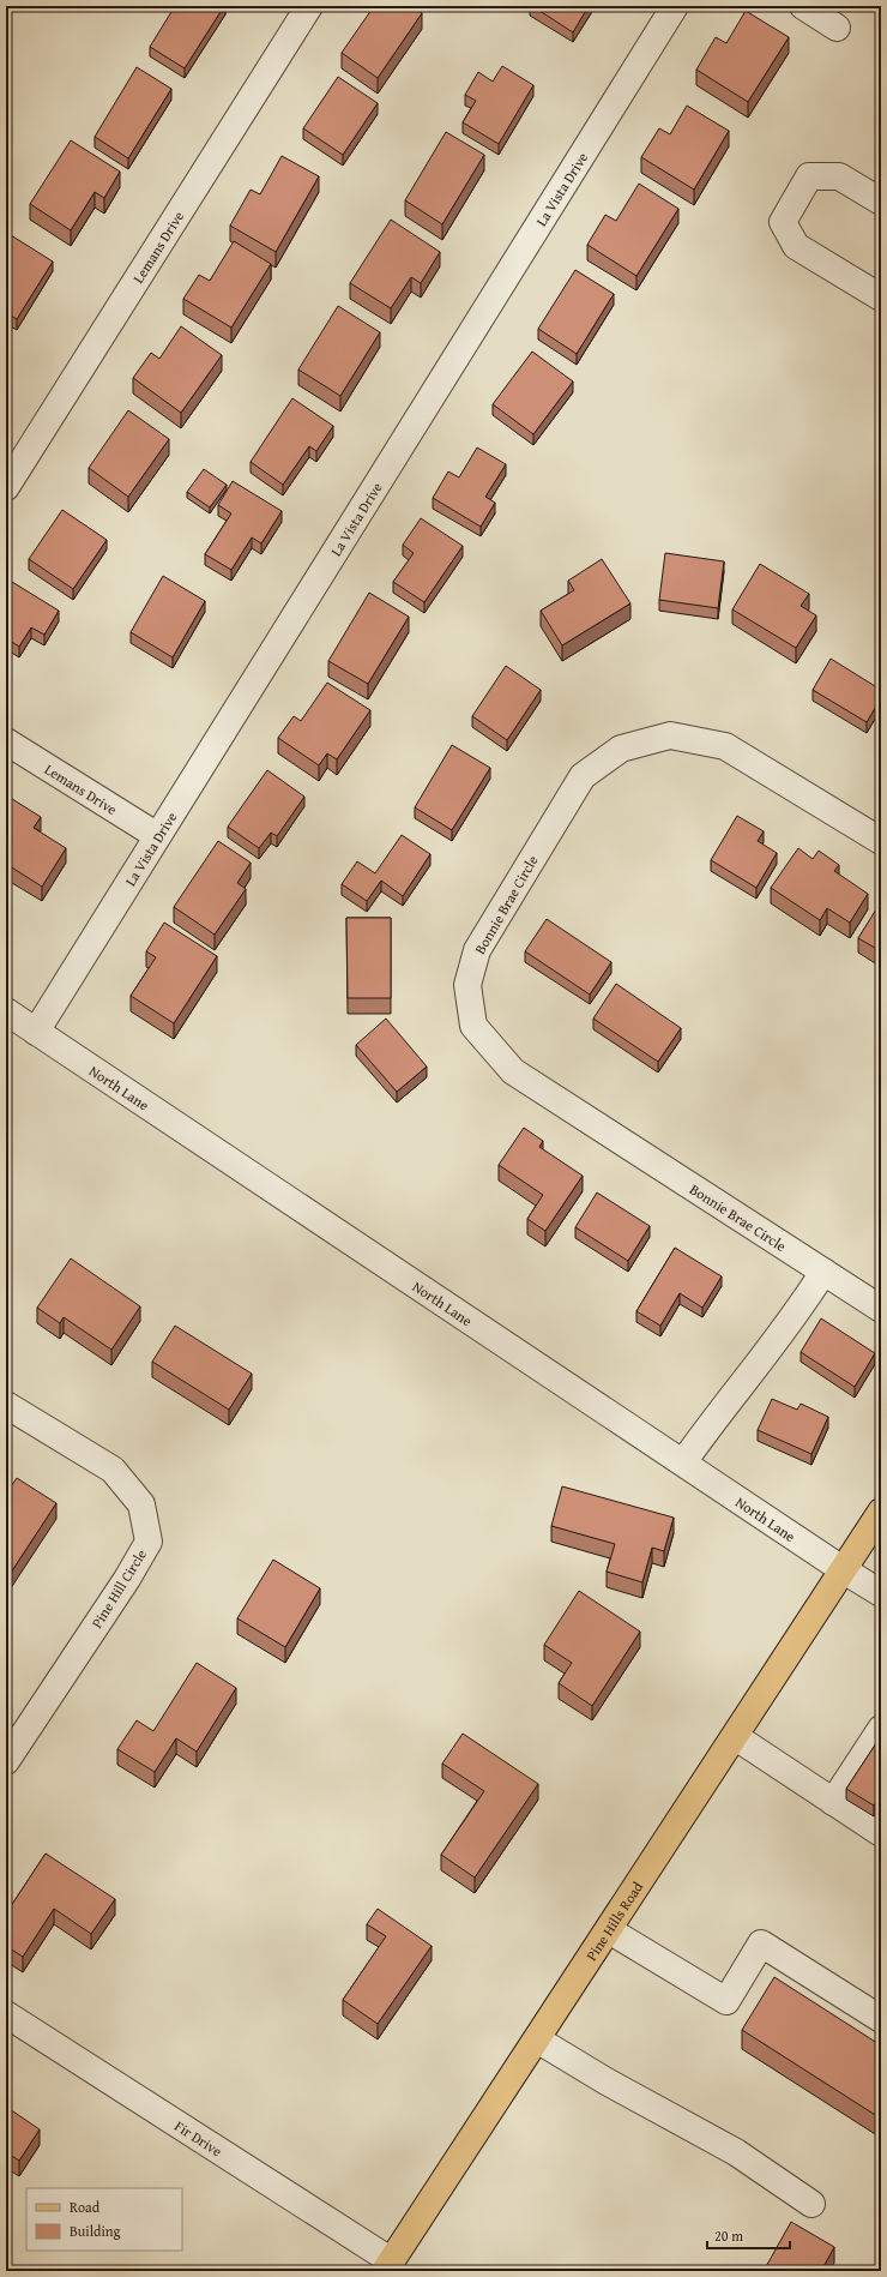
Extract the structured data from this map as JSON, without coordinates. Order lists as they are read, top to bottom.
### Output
{
  "streets": {
    "main road": ["Pine Hills Road"],
    "street": [
      "La Vista Drive",
      "Lemans Drive",
      "Bonnie Brae Circle",
      "North Lane",
      "Pine Hill Circle",
      "Fir Drive"
    ]
  },
  "crossings": [
    ["La Vista Drive", "Lemans Drive"],
    ["La Vista Drive", "North Lane"],
    ["North Lane", "Pine Hills Road"],
    ["Pine Hills Road", "Fir Drive"]
  ],
  "legend": ["Road", "Building"],
  "scale_bar": "20 m"
}
